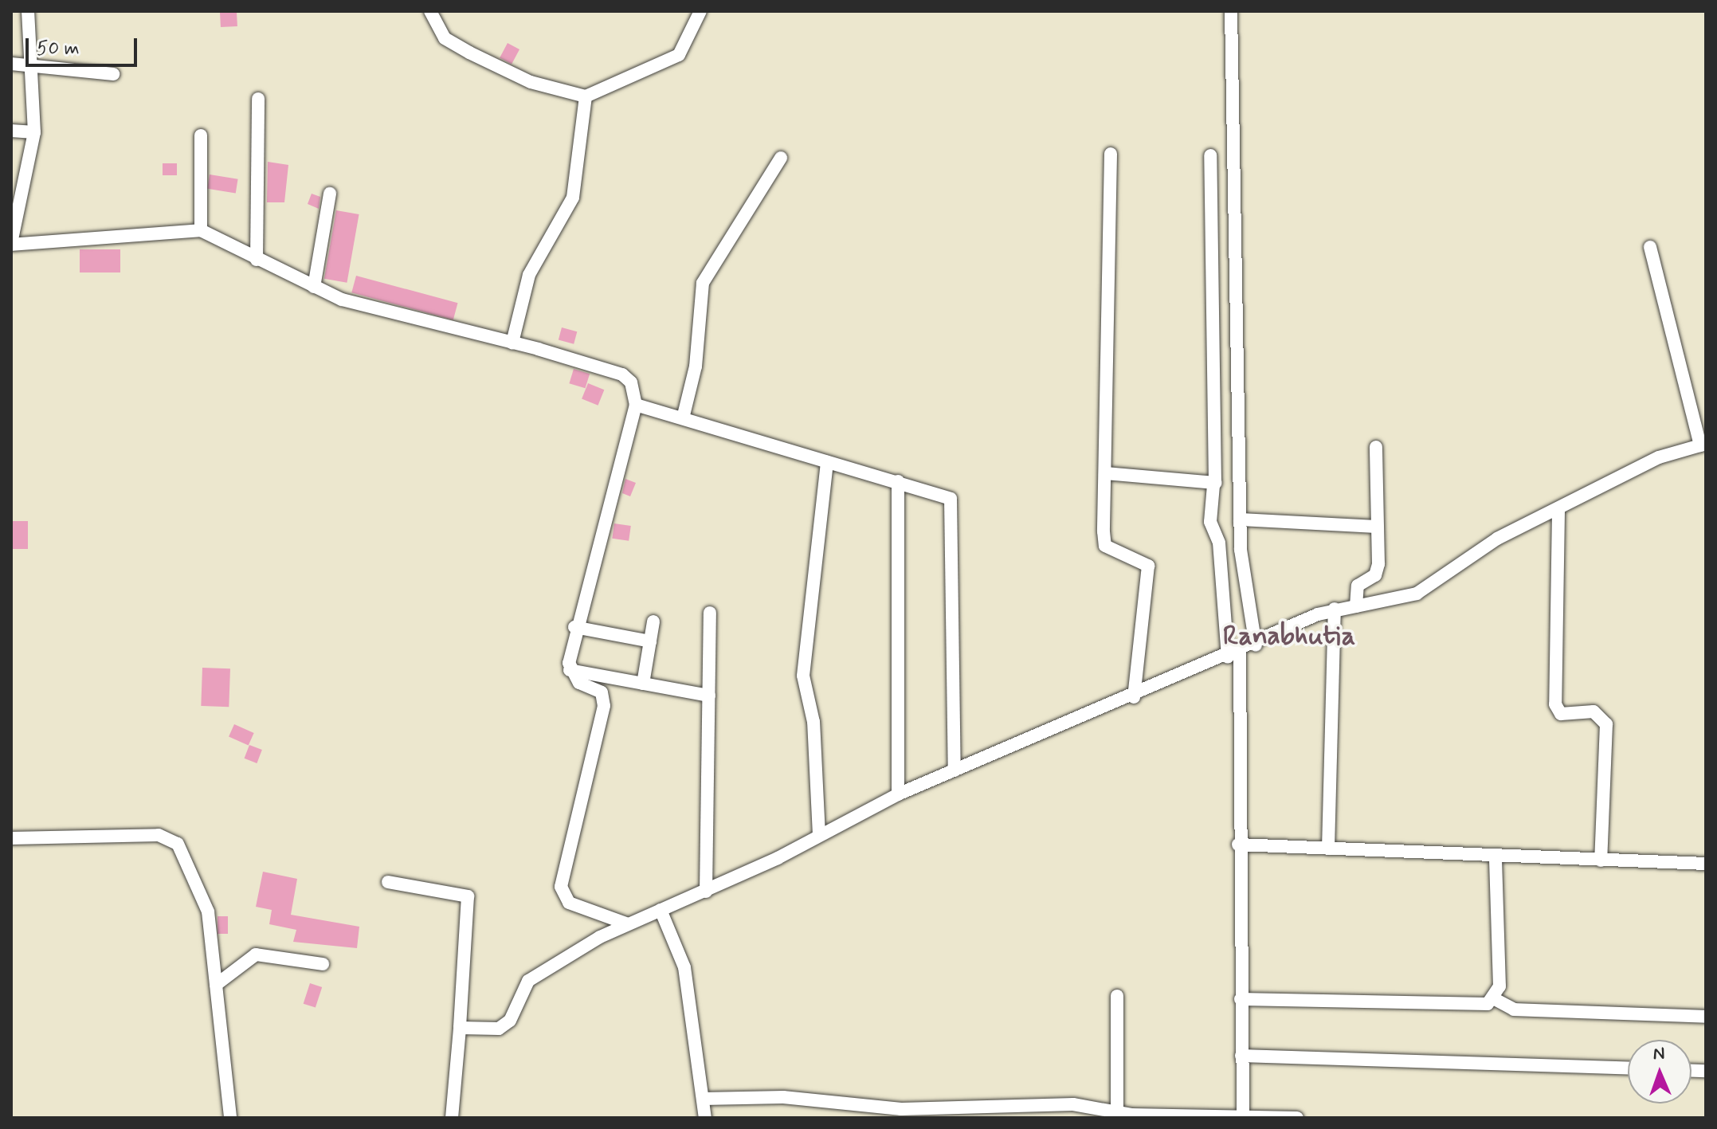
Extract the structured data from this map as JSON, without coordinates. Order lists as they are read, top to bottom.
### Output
{
  "districts": ["Ranabhutia"],
  "scale_bar": "50 m",
  "north": "top"
}
